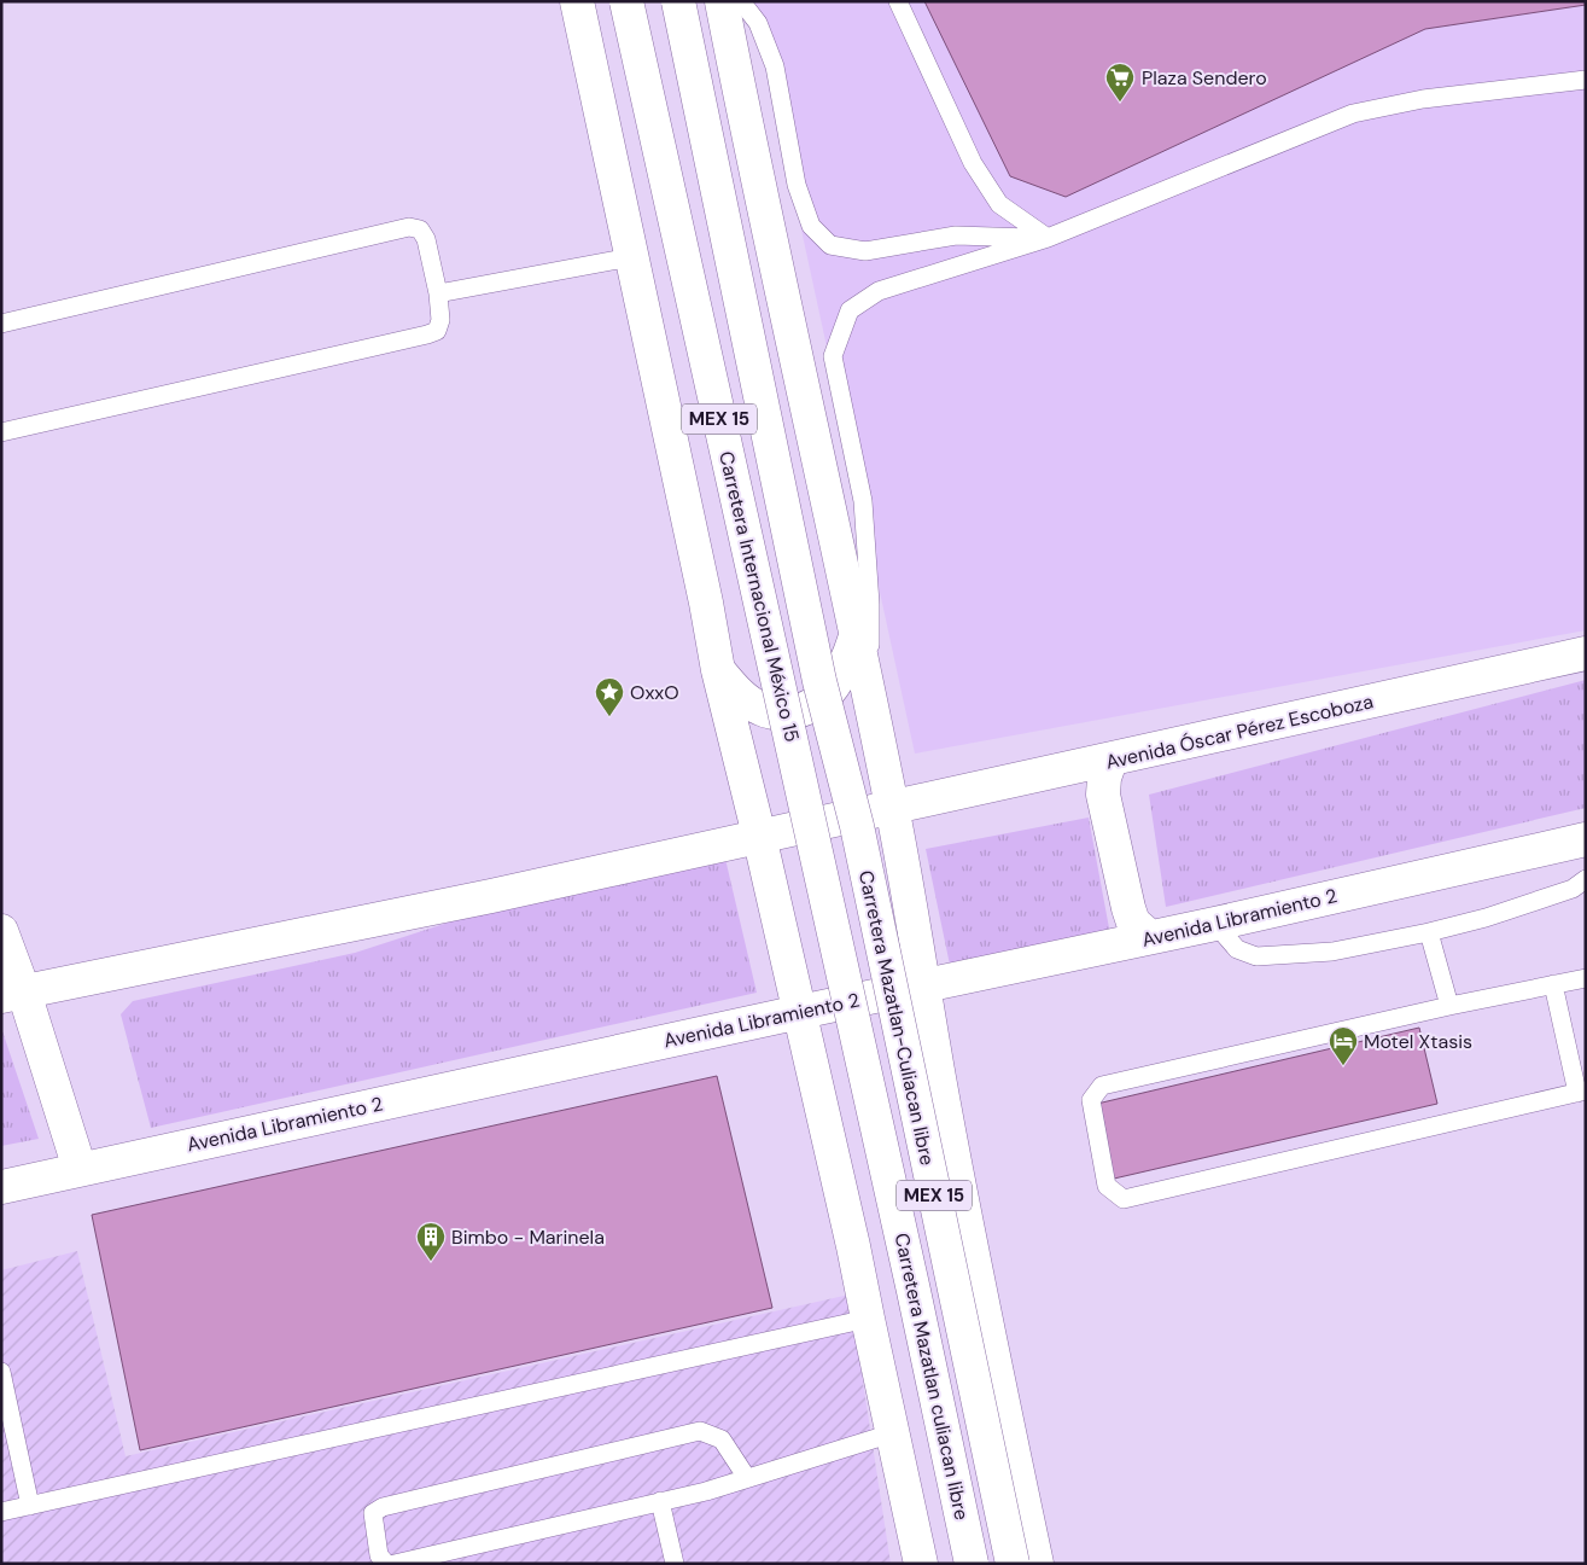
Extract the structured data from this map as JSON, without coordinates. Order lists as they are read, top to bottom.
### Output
{
  "streets": {
    "main road": [
      "MEX 15",
      "Carretera Internacional México 15",
      "Avenida Óscar Pérez Escoboza",
      "Avenida Libramiento 2",
      "Carretera Mazatlan-Culiacan libre",
      "Carretera Mazatlan culiacan libre"
    ]
  },
  "crossings": [
    ["Carretera Internacional México 15", "Carretera Mazatlan-Culiacan libre"],
    ["Carretera Internacional México 15", "Carretera Mazatlan culiacan libre"]
  ],
  "places": {
    "supermarket": ["Plaza Sendero"],
    "place": ["OxxO"],
    "hotel": ["Motel Xtasis"],
    "building": ["Bimbo - Marinela"]
  }
}
